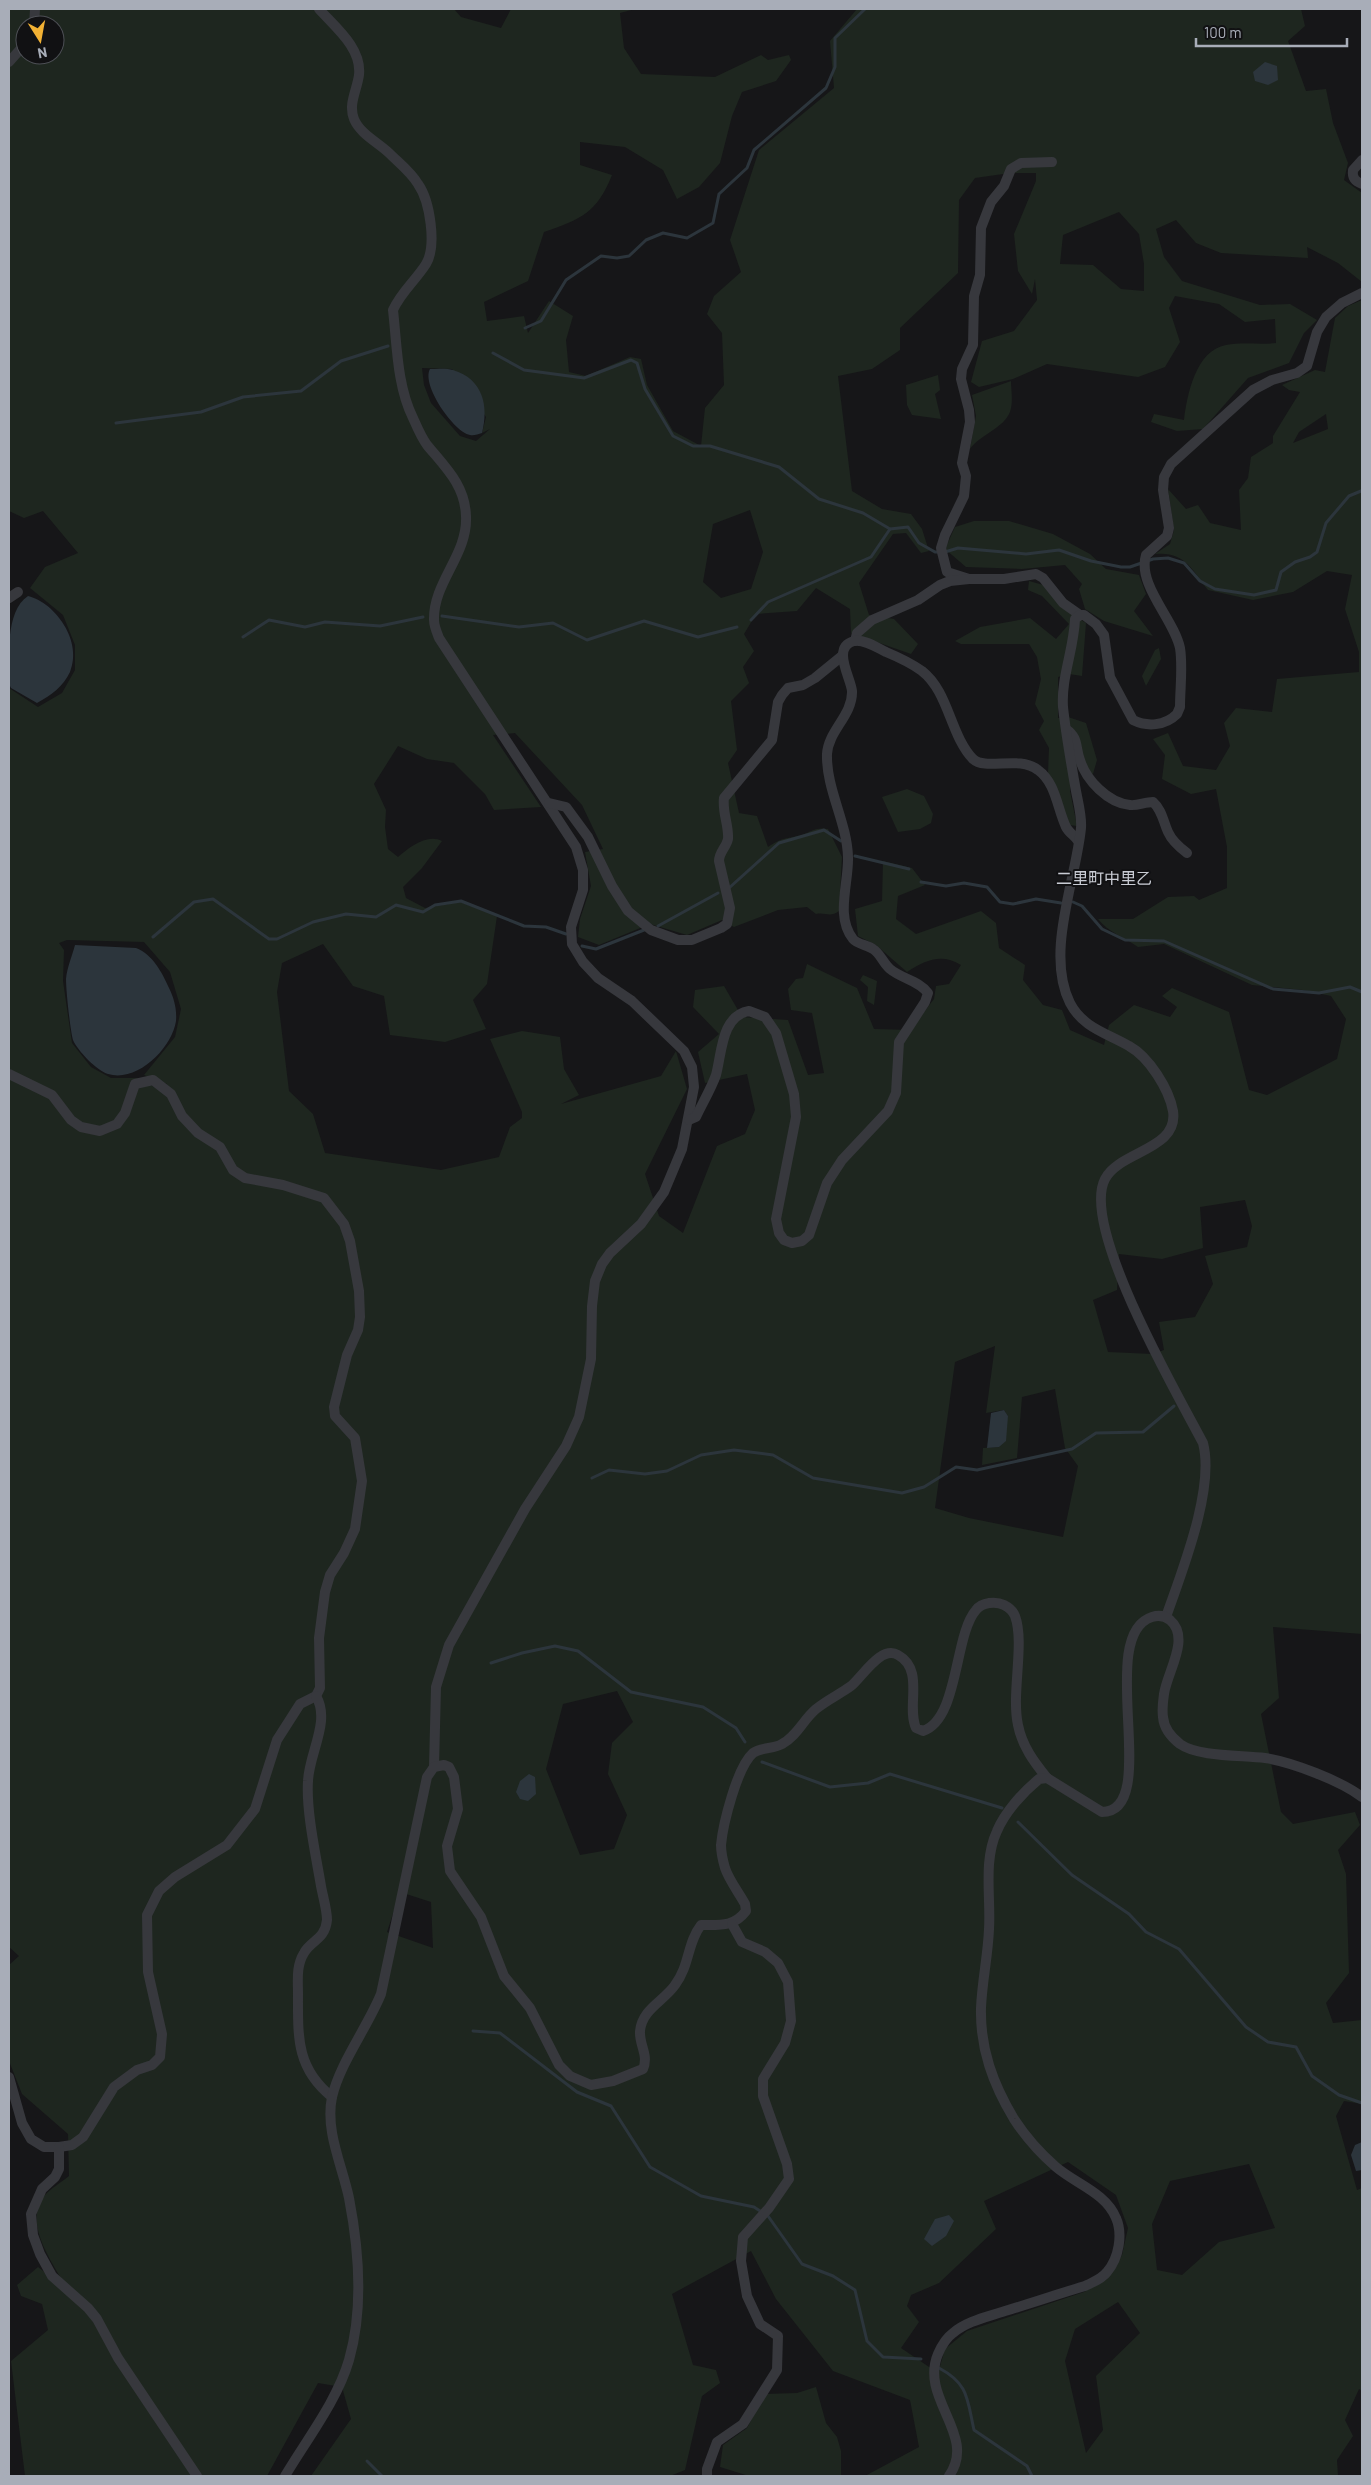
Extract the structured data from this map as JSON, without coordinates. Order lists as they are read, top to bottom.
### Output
{
  "districts": ["二里町中里乙"],
  "scale_bar": "100 m",
  "north": "bottom"
}
